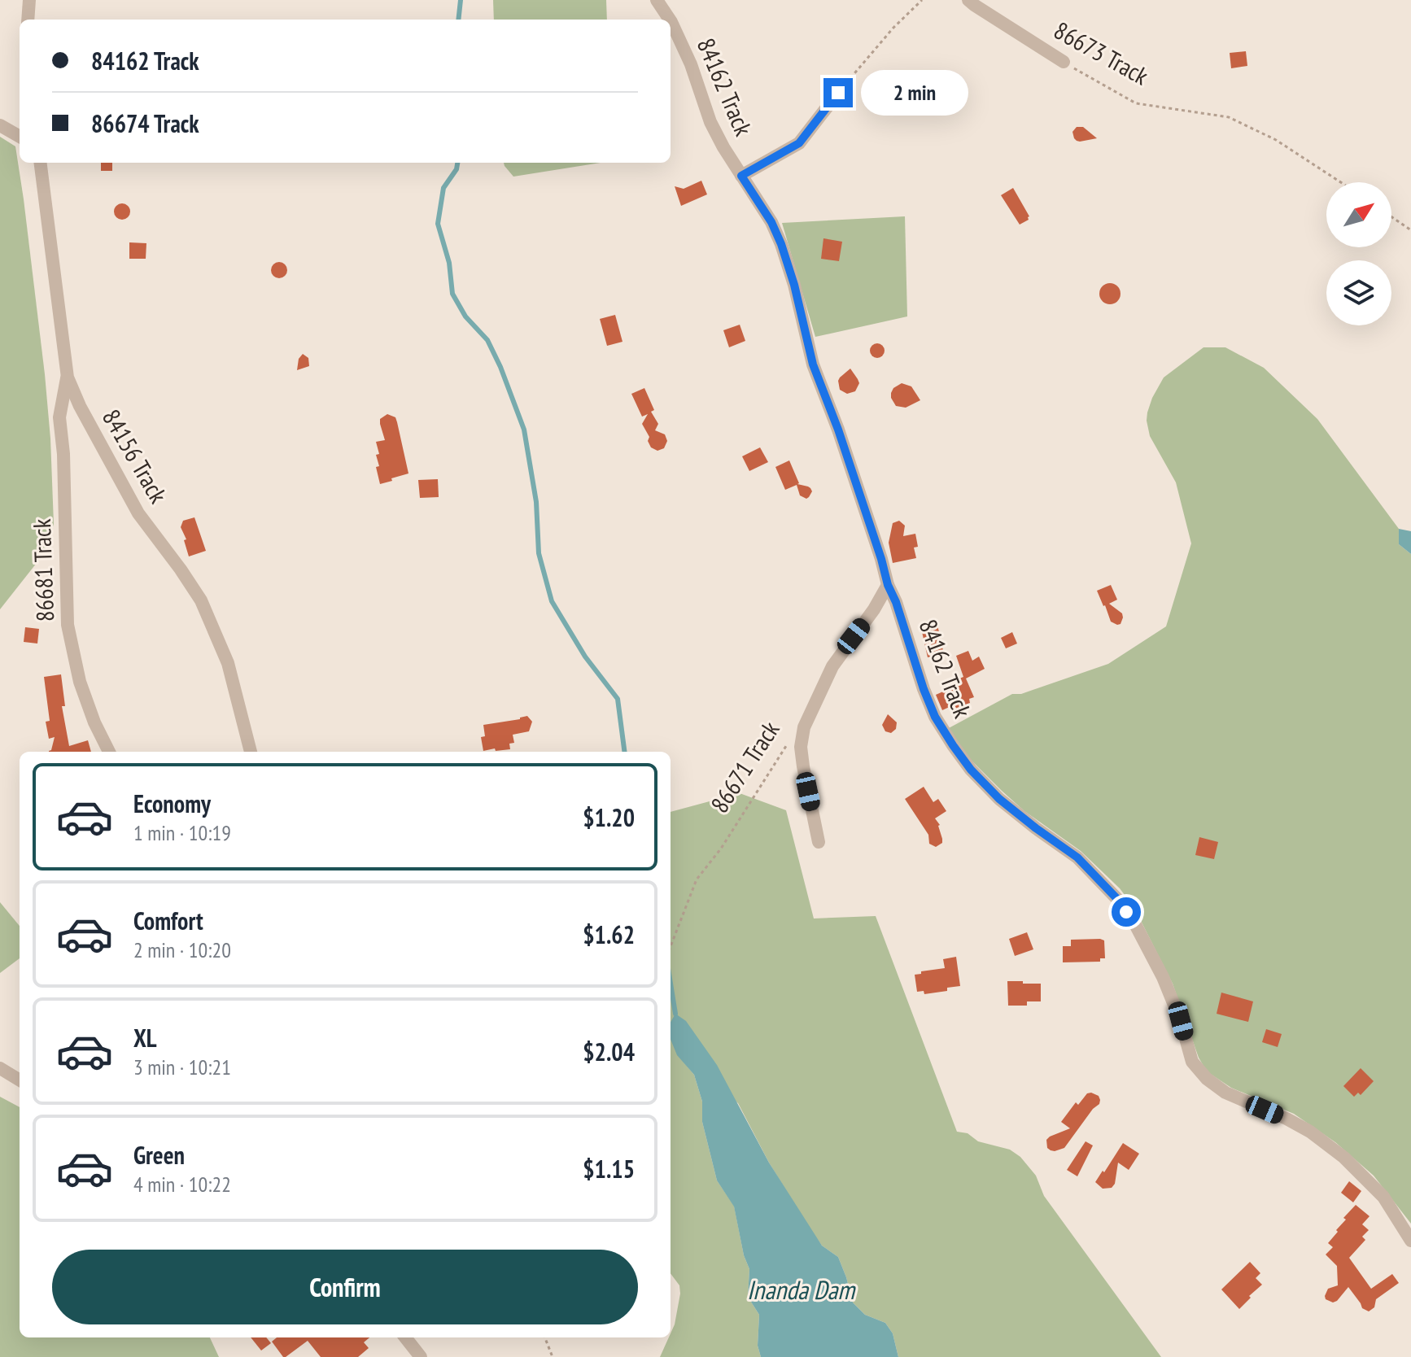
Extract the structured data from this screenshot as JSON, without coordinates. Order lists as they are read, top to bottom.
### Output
{
  "streets": {
    "street": [
      "86673 Track",
      "84162 Track",
      "84156 Track",
      "86681 Track"
    ],
    "path": ["86671 Track"]
  },
  "crossings": [
    ["84156 Track", "86681 Track"]
  ],
  "water": ["Inanda Dam"],
  "north": "top right",
  "page": {
    "banner": ["84162 Track", "86674 Track"],
    "bubble": "2 min",
    "list": [
      {
        "name": "Economy",
        "note": "1 min · 10:19",
        "value": "$1.20"
      },
      {
        "name": "Comfort",
        "note": "2 min · 10:20",
        "value": "$1.62"
      },
      {
        "name": "XL",
        "note": "3 min · 10:21",
        "value": "$2.04"
      },
      {
        "name": "Green",
        "note": "4 min · 10:22",
        "value": "$1.15"
      }
    ],
    "buttons": "Confirm"
  }
}
